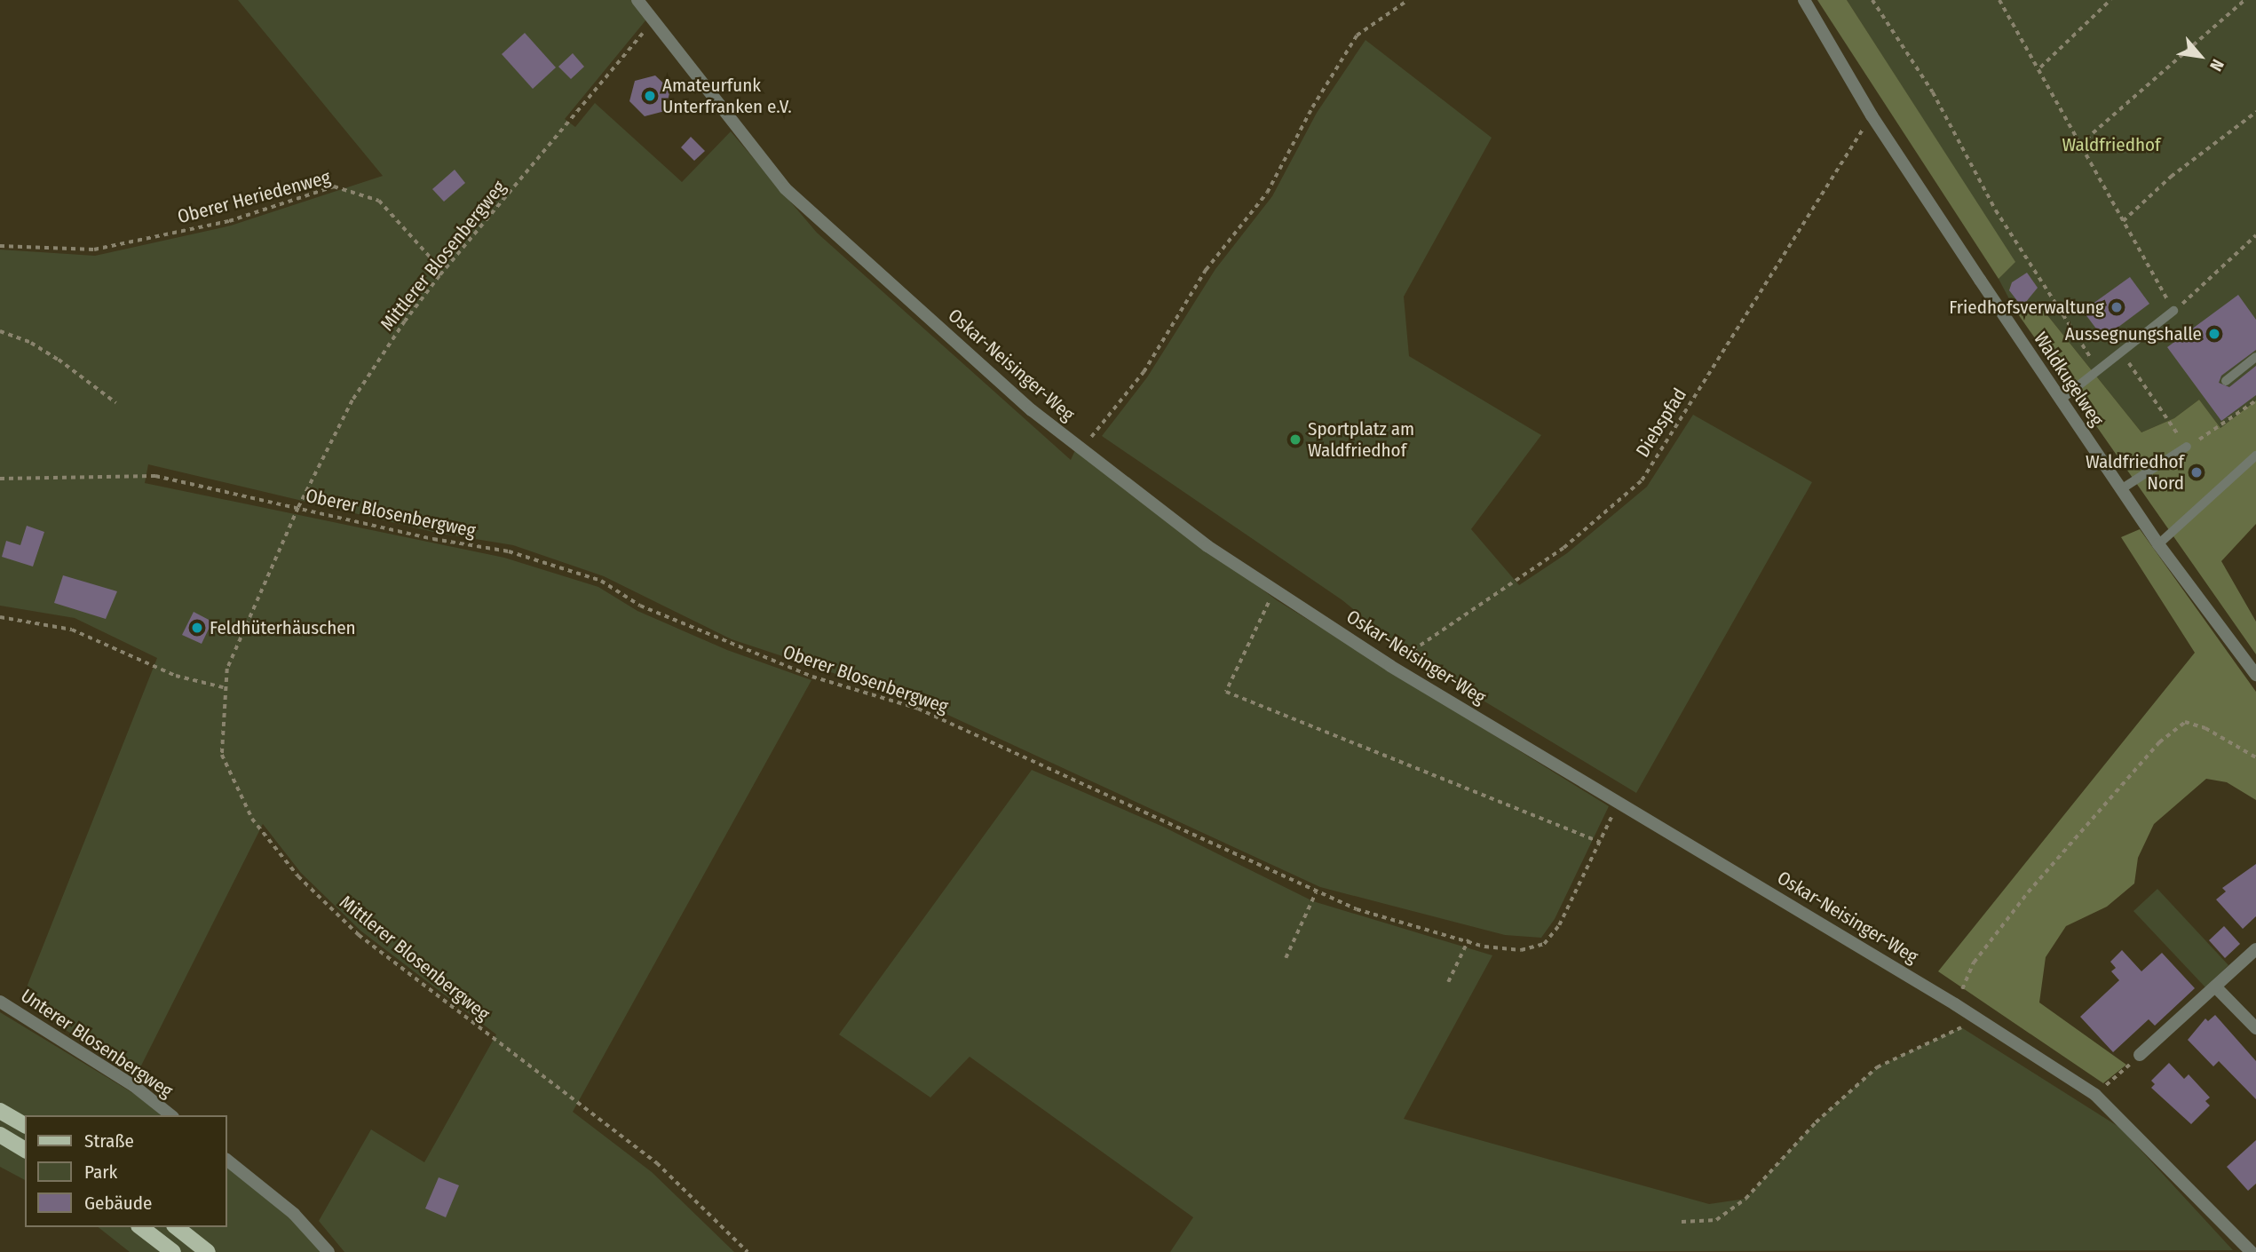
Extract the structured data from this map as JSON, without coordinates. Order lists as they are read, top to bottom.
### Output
{
  "streets": {
    "street": ["Oskar-Neisinger-Weg", "Waldkugelweg", "Unterer Blosenbergweg"],
    "path": [
      "Oberer Heriedenweg",
      "Mittlerer Blosenbergweg",
      "Diebspfad",
      "Oberer Blosenbergweg"
    ]
  },
  "crossings": [
    ["Oberer Heriedenweg", "Mittlerer Blosenbergweg"],
    ["Mittlerer Blosenbergweg", "Oskar-Neisinger-Weg"],
    ["Mittlerer Blosenbergweg", "Oberer Blosenbergweg"],
    ["Oskar-Neisinger-Weg", "Diebspfad"],
    ["Oskar-Neisinger-Weg", "Oberer Blosenbergweg"],
    ["Waldkugelweg", "Diebspfad"]
  ],
  "parks": ["Waldfriedhof"],
  "places": [
    "Amateurfunk Unterfranken e.V.",
    "Friedhofsverwaltung",
    "Aussegnungshalle",
    "Sportplatz am Waldfriedhof",
    "Waldfriedhof Nord",
    "Feldhüterhäuschen"
  ],
  "legend": ["Straße", "Park", "Gebäude"],
  "north": "bottom right"
}
